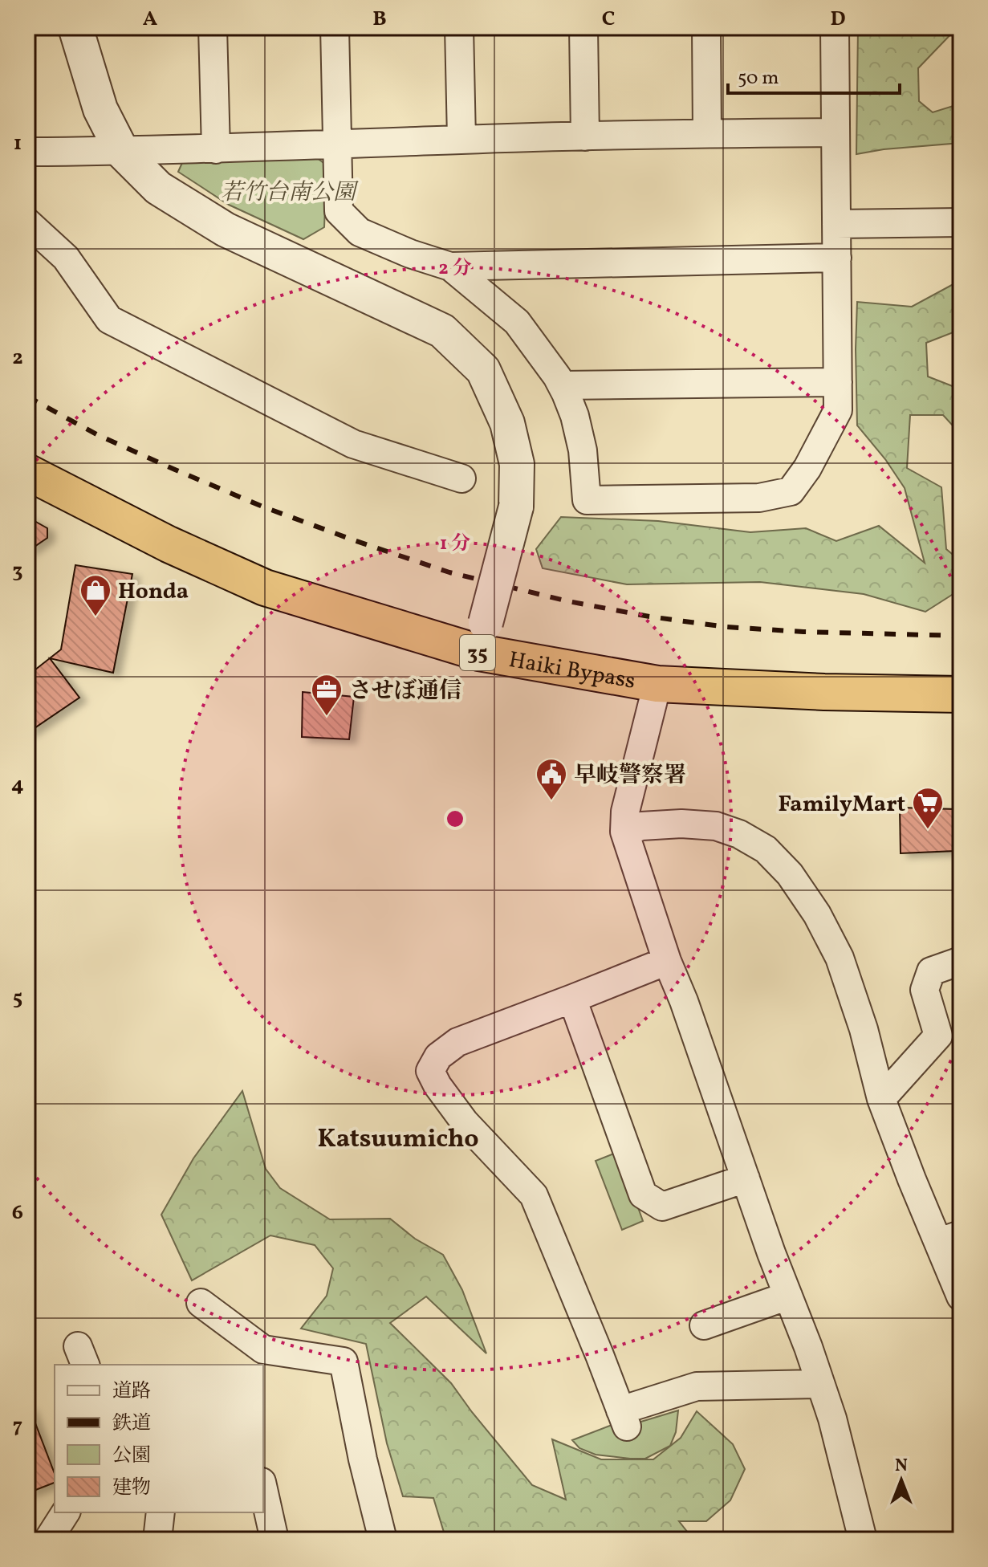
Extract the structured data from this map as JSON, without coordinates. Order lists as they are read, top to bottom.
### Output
{
  "streets": {
    "highway": ["35", "Haiki Bypass"]
  },
  "districts": ["Katsuumicho"],
  "parks": ["若竹台南公園"],
  "places": {
    "shop": ["Honda"],
    "office": ["させぼ通信"],
    "public building": ["早岐警察署"],
    "supermarket": ["FamilyMart"]
  },
  "legend": [
    "道路",
    "鉄道",
    "公園",
    "建物"
  ],
  "scale_bar": "50 m",
  "north": "top",
  "grid": {
    "columns": [
      "A",
      "B",
      "C",
      "D"
    ],
    "rows": [
      "1",
      "2",
      "3",
      "4",
      "5",
      "6",
      "7"
    ]
  },
  "rings": ["2 分", "1 分"]
}
